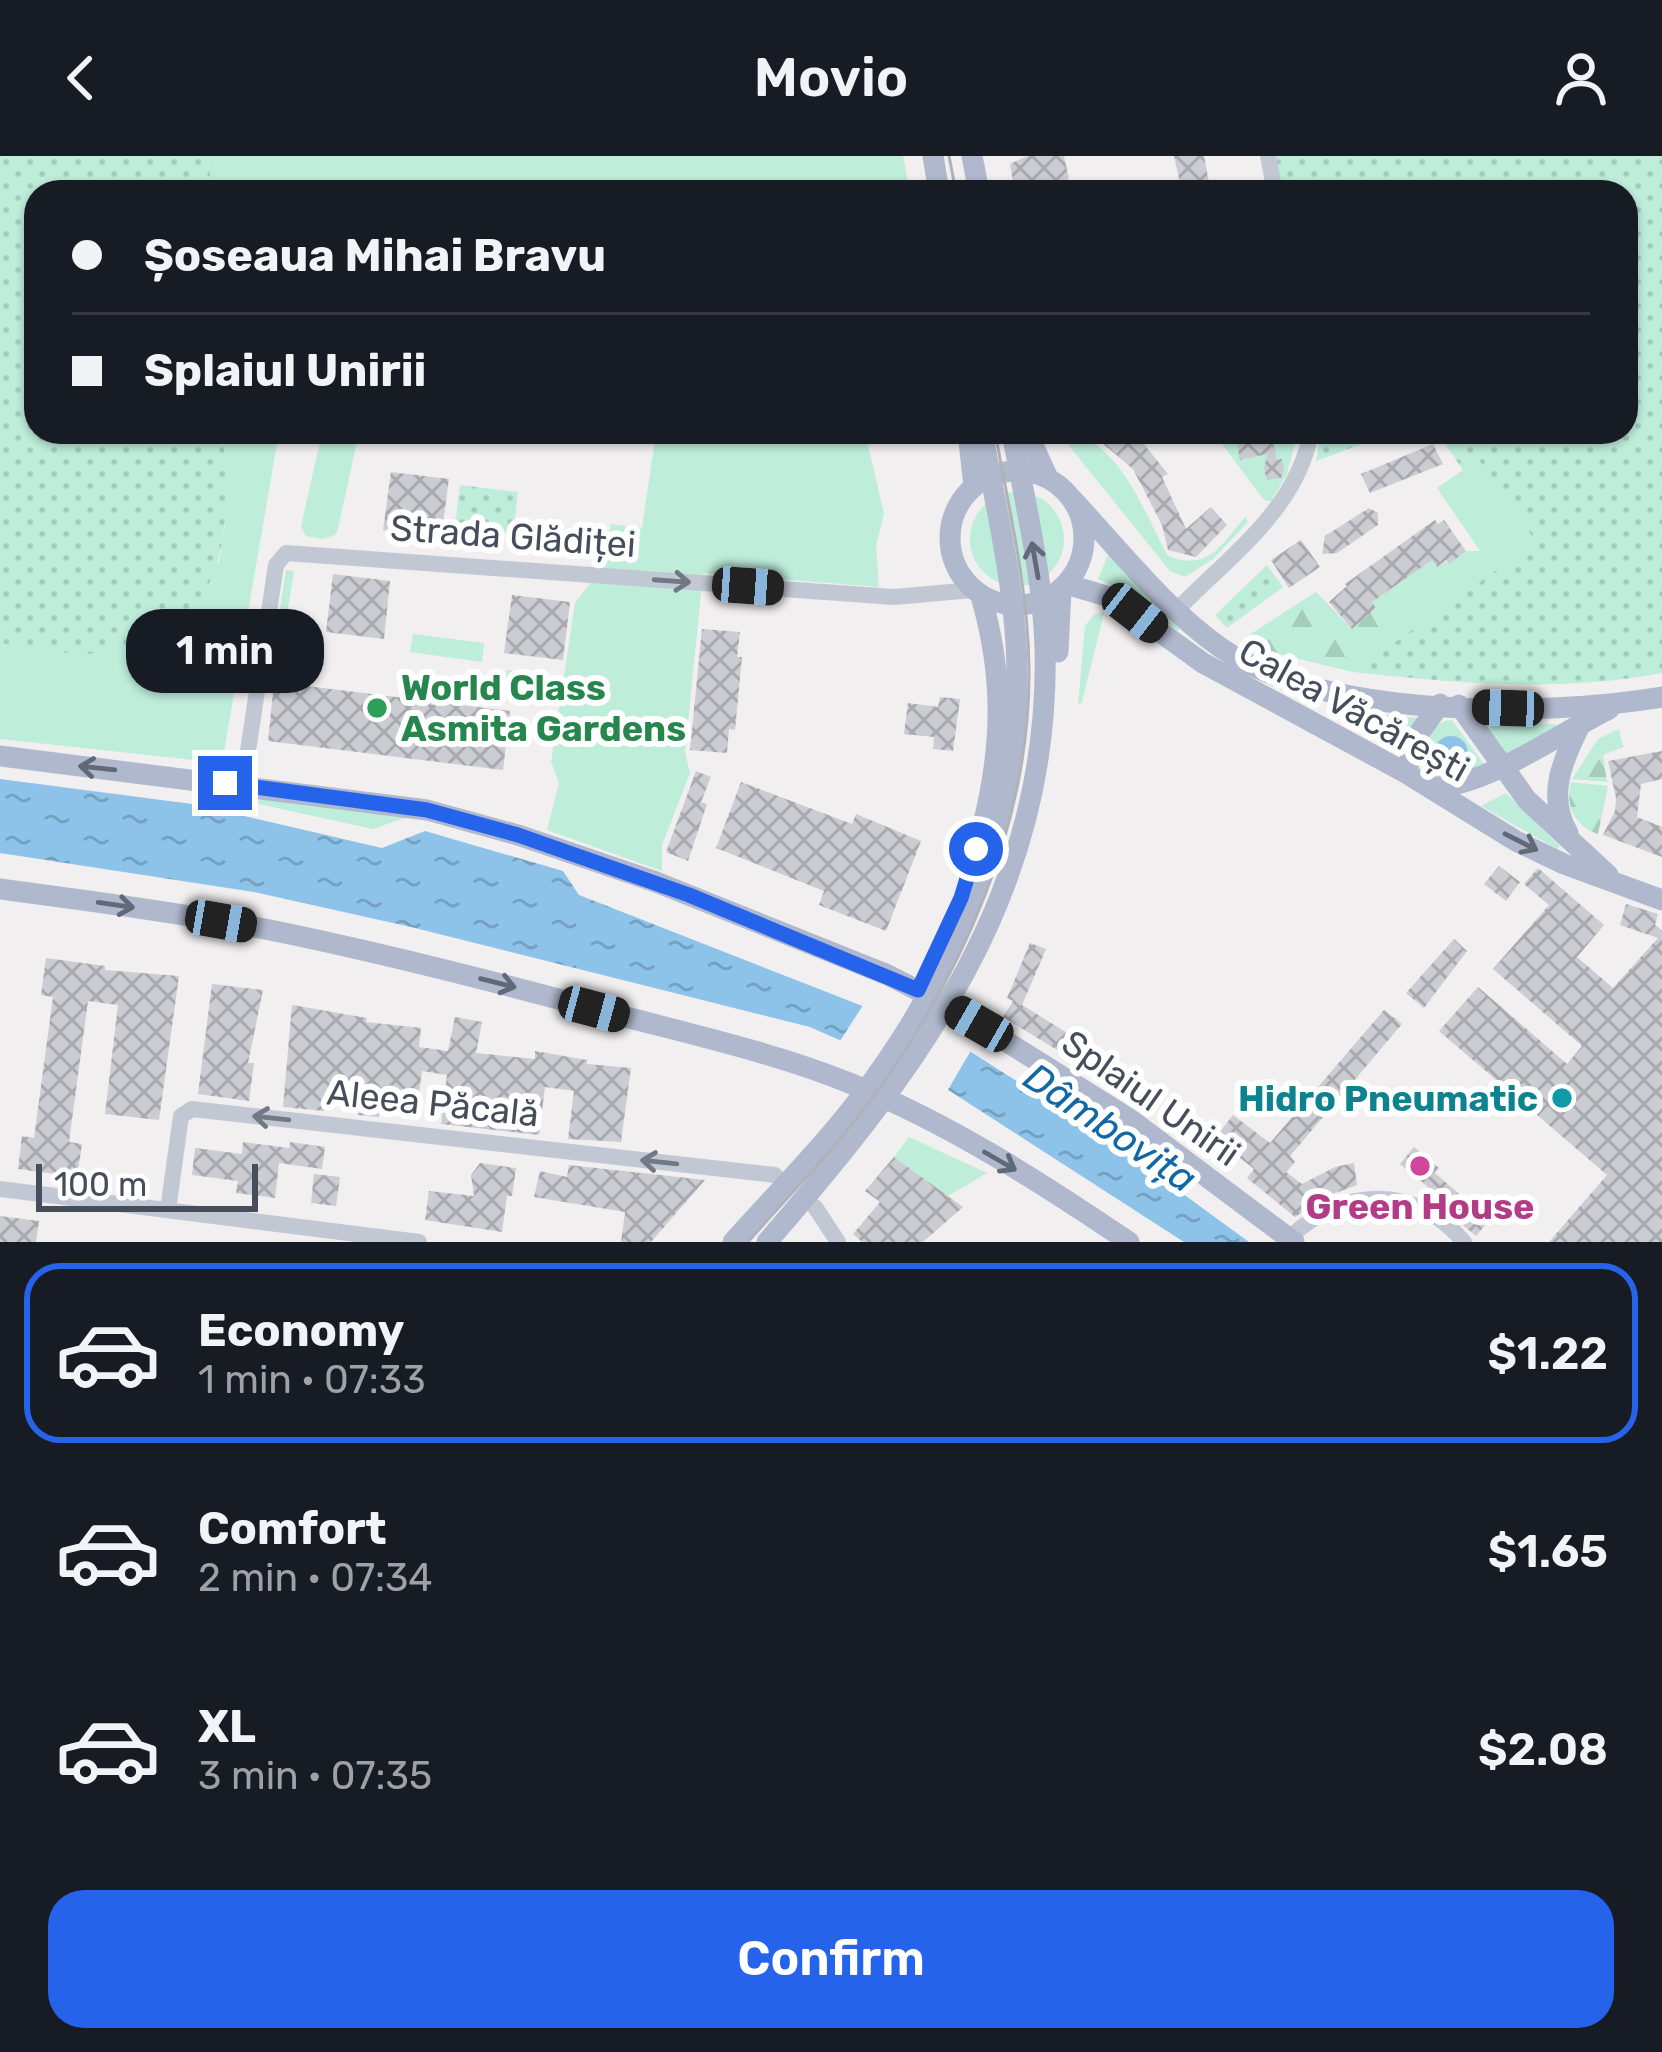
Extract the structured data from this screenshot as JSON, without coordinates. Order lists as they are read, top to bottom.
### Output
{
  "streets": {
    "main road": ["Calea Văcărești", "Splaiul Unirii"],
    "street": ["Strada Glădiței", "Aleea Păcală"]
  },
  "crossings": [
    ["Strada Glădiței", "Calea Văcărești"],
    ["Strada Glădiței", "Splaiul Unirii"]
  ],
  "one_way": ["Strada Glădiței"],
  "water": ["Dâmbovița"],
  "places": ["World Class Asmita Gardens", "Hidro Pneumatic", "Green House"],
  "scale_bar": "100 m",
  "page": {
    "header": "Movio",
    "banner": ["Șoseaua Mihai Bravu", "Splaiul Unirii"],
    "bubble": "1 min",
    "scale": "100 m",
    "list": [
      {
        "name": "Economy",
        "note": "1 min · 07:33",
        "value": "$1.22"
      },
      {
        "name": "Comfort",
        "note": "2 min · 07:34",
        "value": "$1.65"
      },
      {
        "name": "XL",
        "note": "3 min · 07:35",
        "value": "$2.08"
      }
    ],
    "buttons": "Confirm"
  }
}
